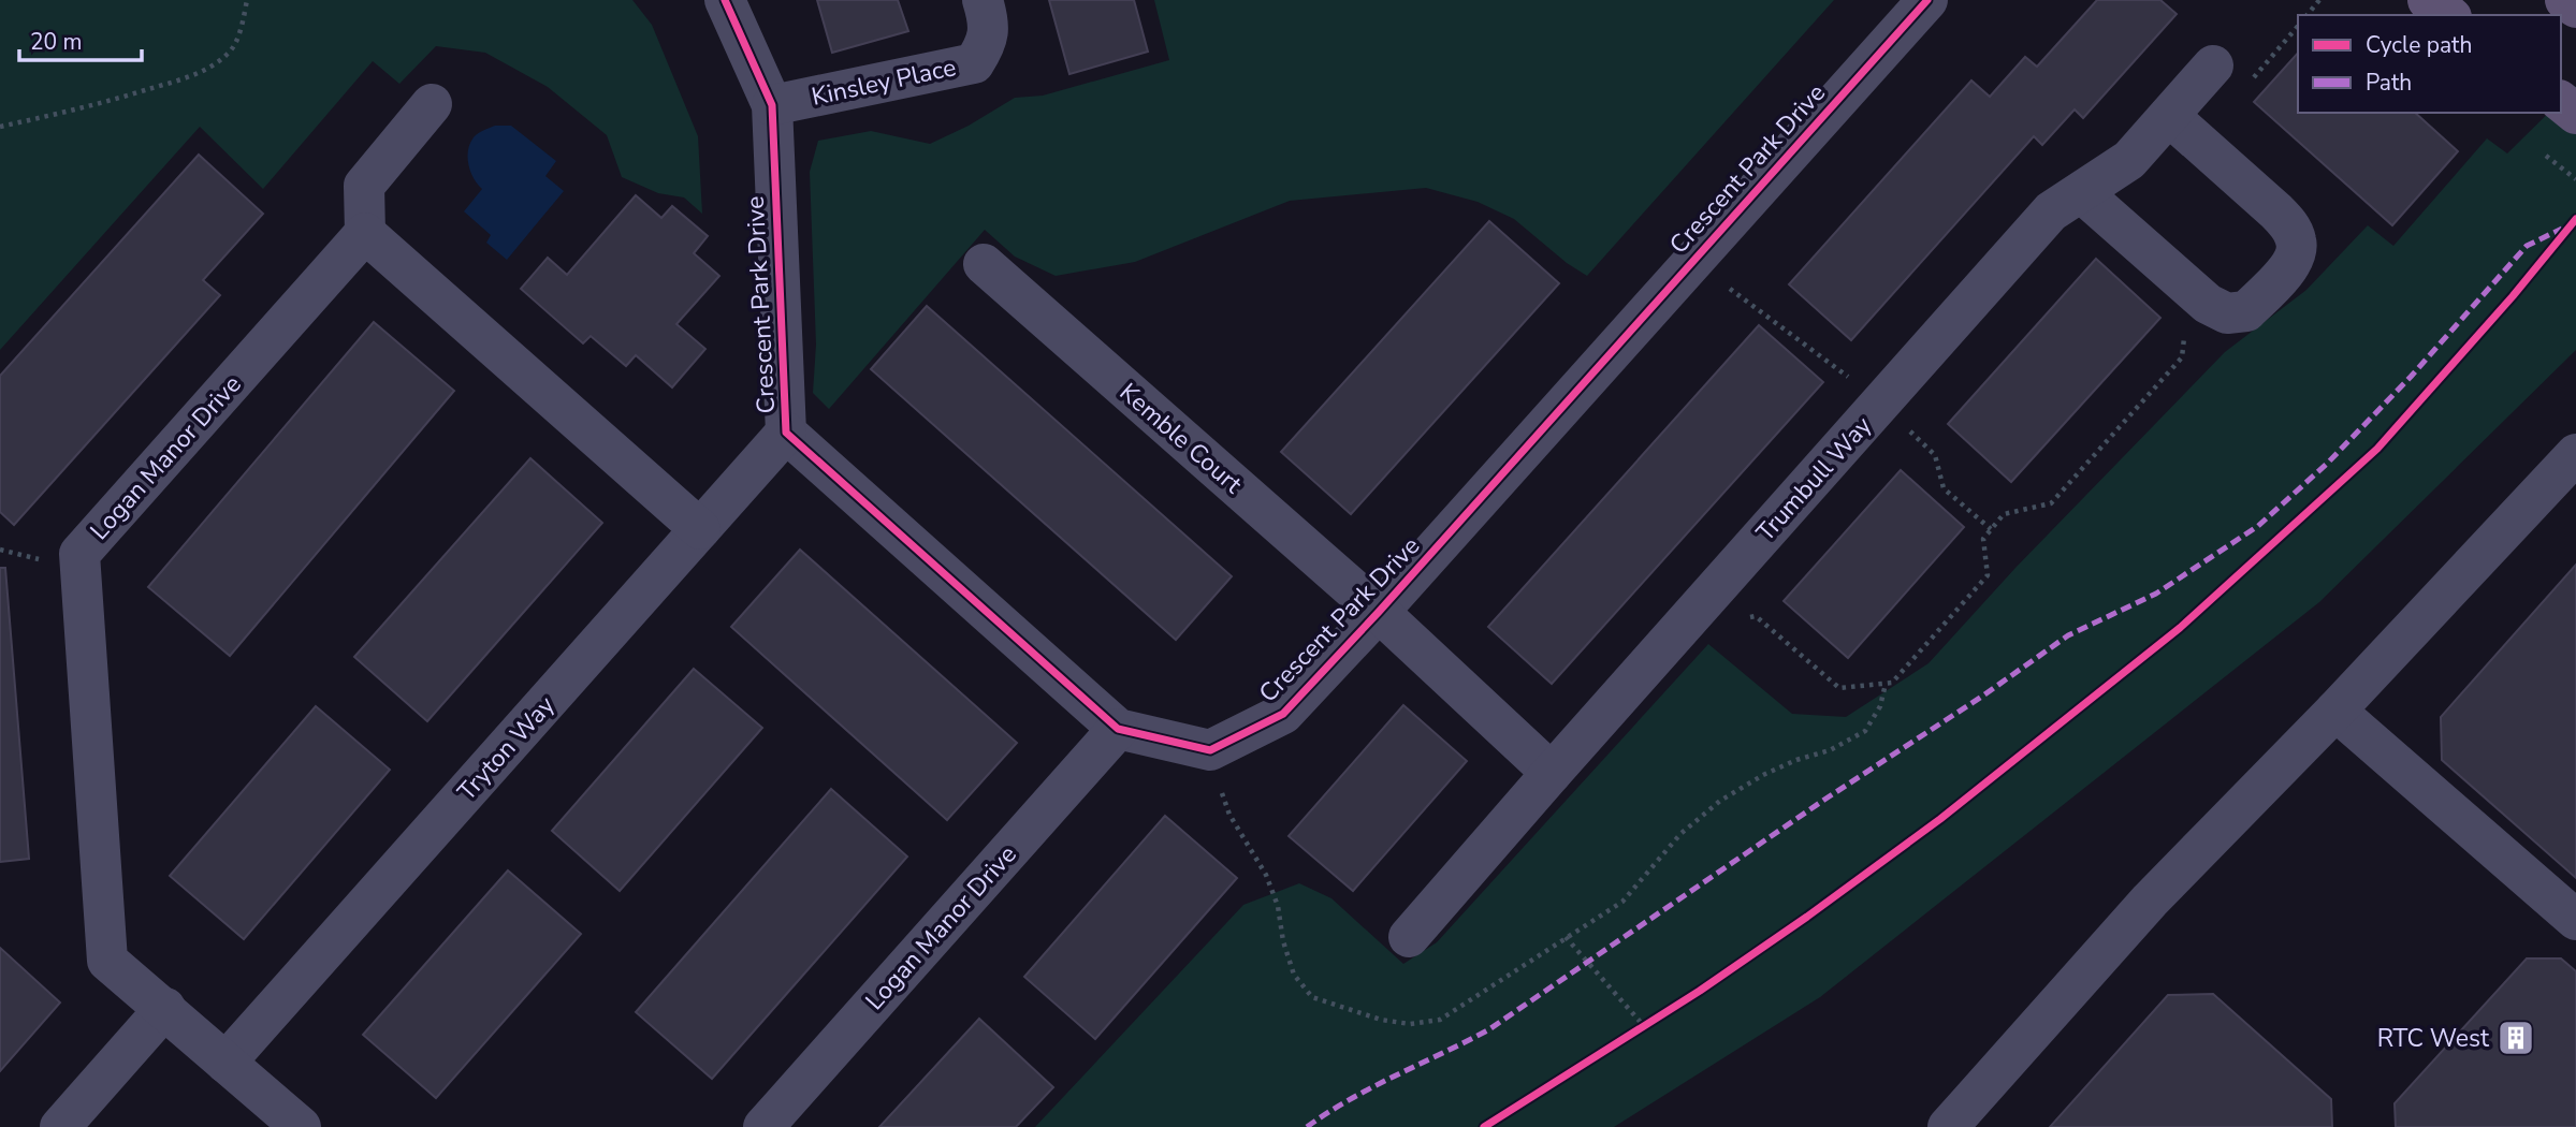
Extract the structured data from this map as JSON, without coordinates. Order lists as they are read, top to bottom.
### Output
{
  "streets": {
    "street": [
      "Kinsley Place",
      "Crescent Park Drive",
      "Kemble Court",
      "Logan Manor Drive",
      "Trumbull Way",
      "Tryton Way"
    ]
  },
  "crossings": [
    ["Kinsley Place", "Crescent Park Drive"],
    ["Crescent Park Drive", "Kemble Court"],
    ["Crescent Park Drive", "Logan Manor Drive"],
    ["Crescent Park Drive", "Tryton Way"],
    ["Logan Manor Drive", "Tryton Way"]
  ],
  "places": {
    "building": ["RTC West"]
  },
  "legend": ["Cycle path", "Path"],
  "scale_bar": "20 m"
}
